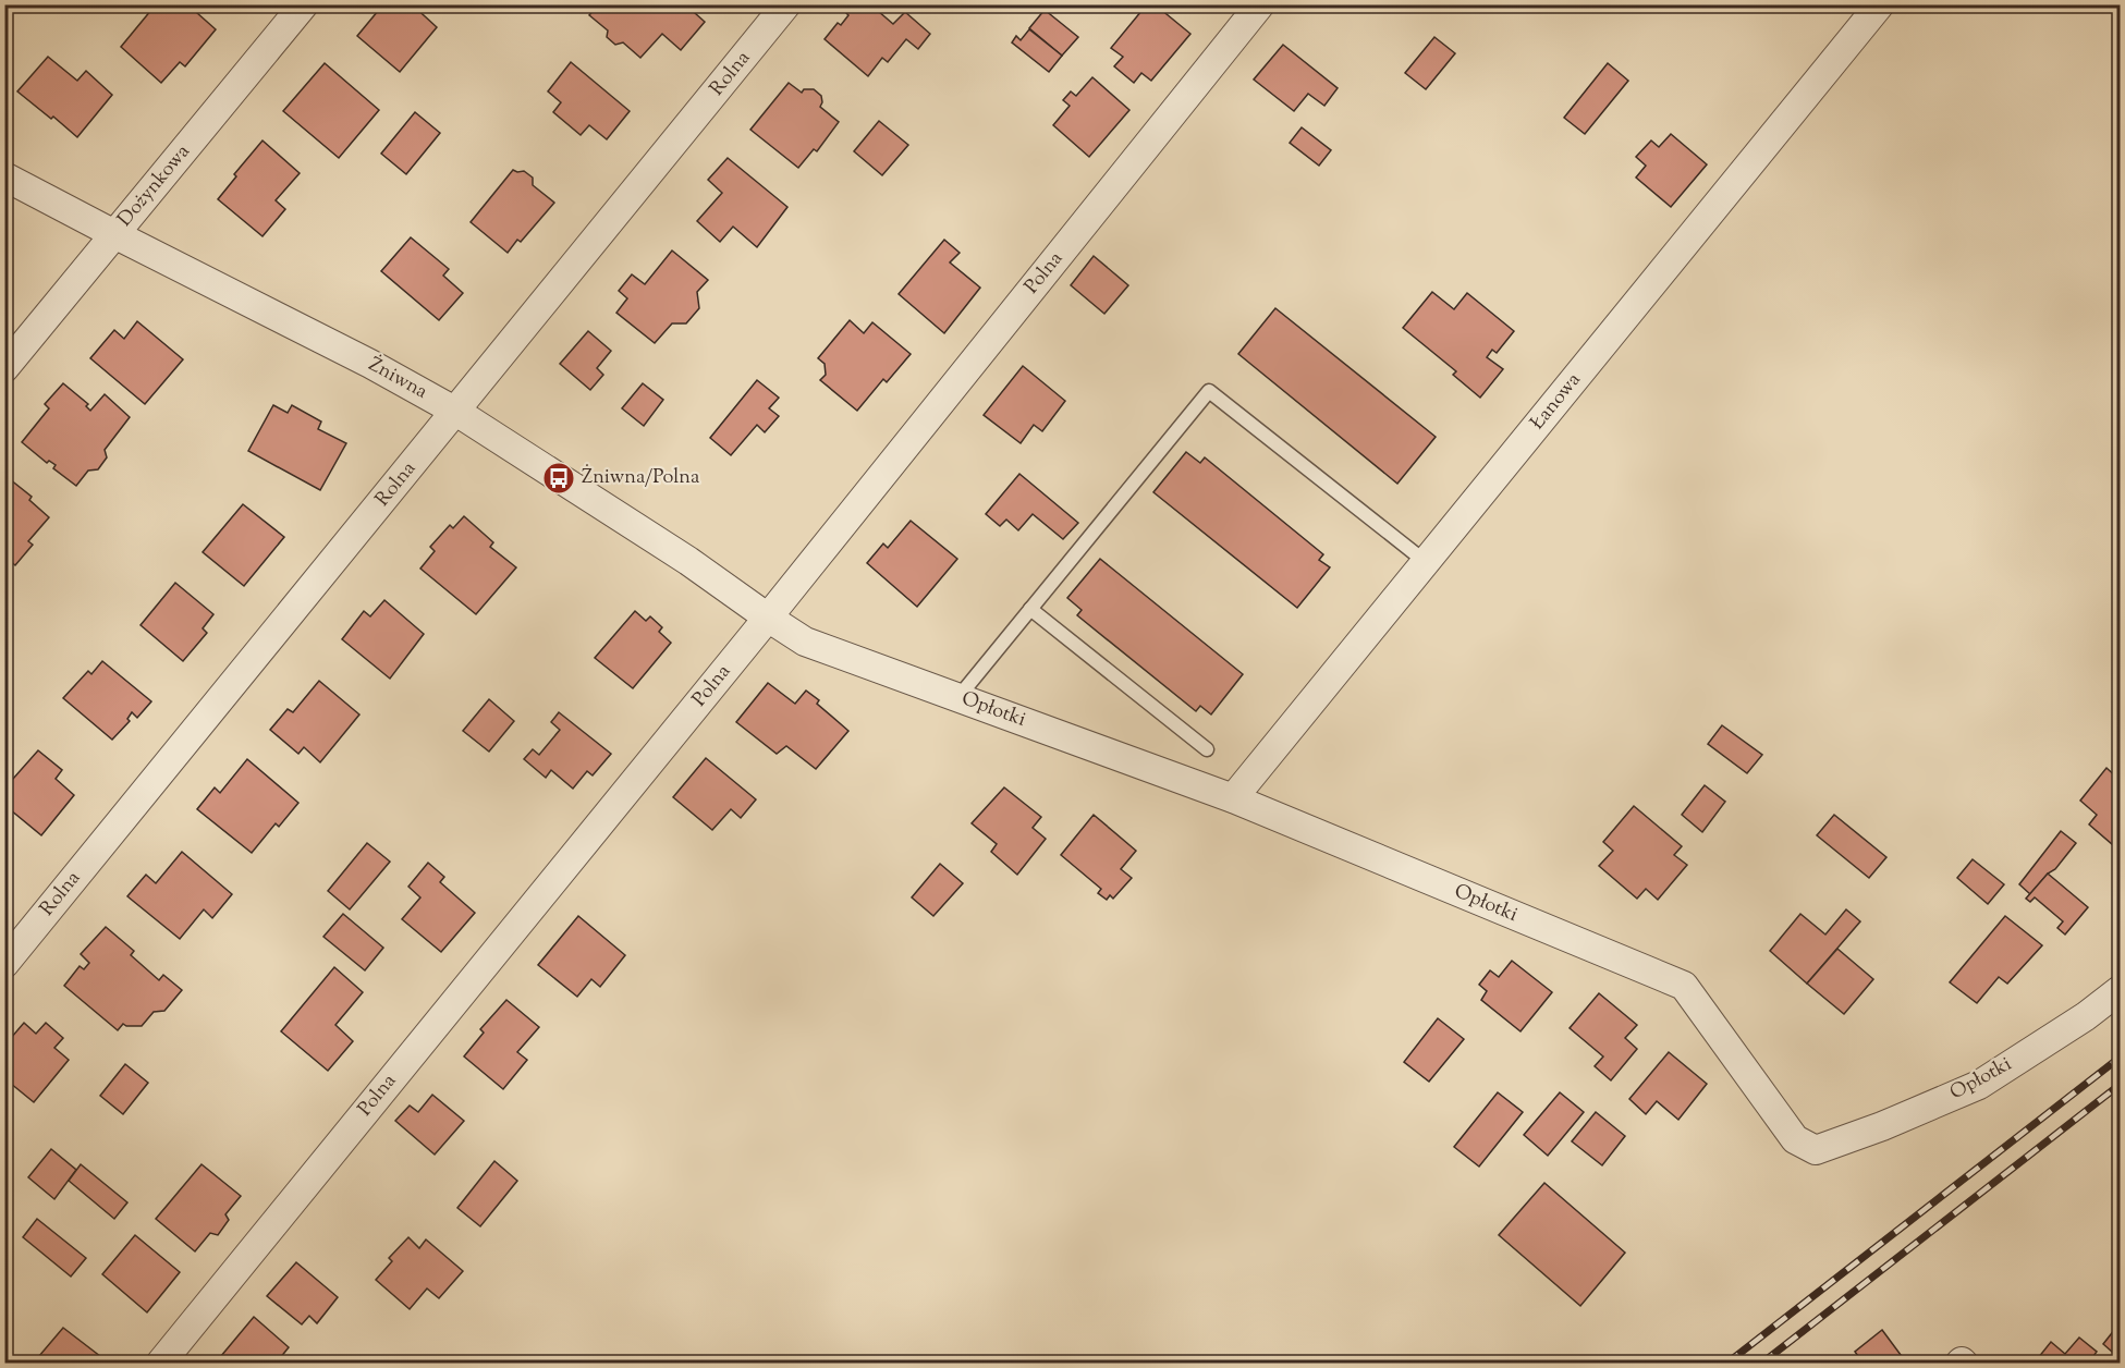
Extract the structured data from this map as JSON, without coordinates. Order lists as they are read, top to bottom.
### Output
{
  "streets": {
    "street": [
      "Rolna",
      "Dożynkowa",
      "Polna",
      "Żniwna",
      "Łanowa",
      "Opłotki"
    ]
  },
  "crossings": [
    ["Rolna", "Żniwna"],
    ["Dożynkowa", "Żniwna"],
    ["Polna", "Żniwna"],
    ["Polna", "Opłotki"],
    ["Żniwna", "Opłotki"],
    ["Łanowa", "Opłotki"]
  ],
  "places": {
    "bus stop": ["Żniwna/Polna"]
  }
}
